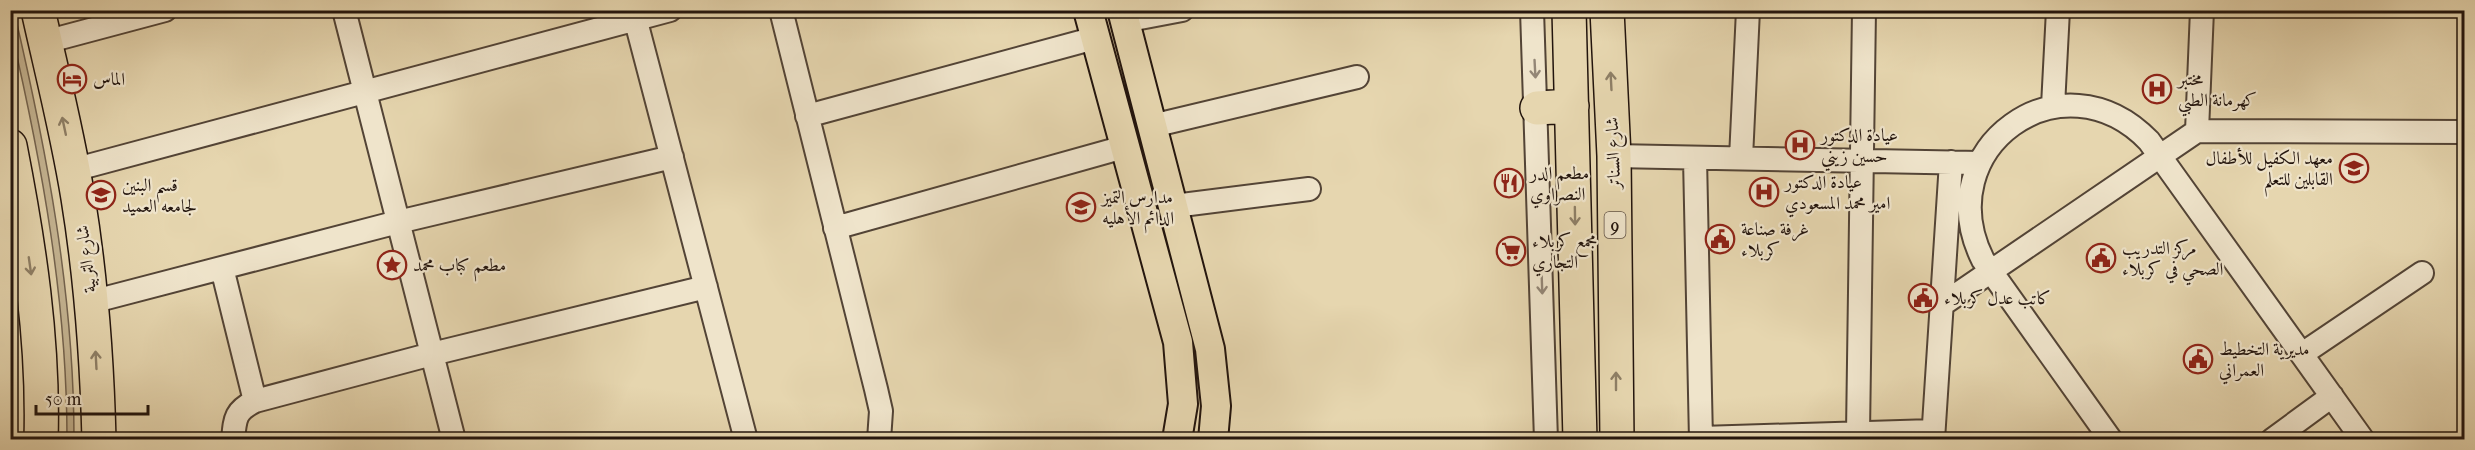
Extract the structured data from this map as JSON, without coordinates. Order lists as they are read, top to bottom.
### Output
{
  "streets": {
    "highway": ["شارع السناتر", "9", "شارع التربية"]
  },
  "places": {
    "hotel": ["الماس"],
    "hospital": ["مختبر كهرمانة الطبي", "عيادة الدكتور حسين زيني", "عيادة الدكتور امير محمد المسعودي"],
    "school or university": ["معهد الكفيل للأطفال القابلين للتعلم", "قسم البنين لجامعه العميد", "مدارس التميز الدائم الأهليه"],
    "restaurant": ["مطعم الدر النصراوي"],
    "public building": [
      "غرفة صناعة كربلاء",
      "مركز التدريب الصحي في كربلاء",
      "كاتب عدل كربلاء",
      "مديرية التخطيط العمراني"
    ],
    "supermarket": ["مجمع كربلاء التجاري"],
    "place": ["مطعم كباب محمد"]
  },
  "scale_bar": "50 m"
}
